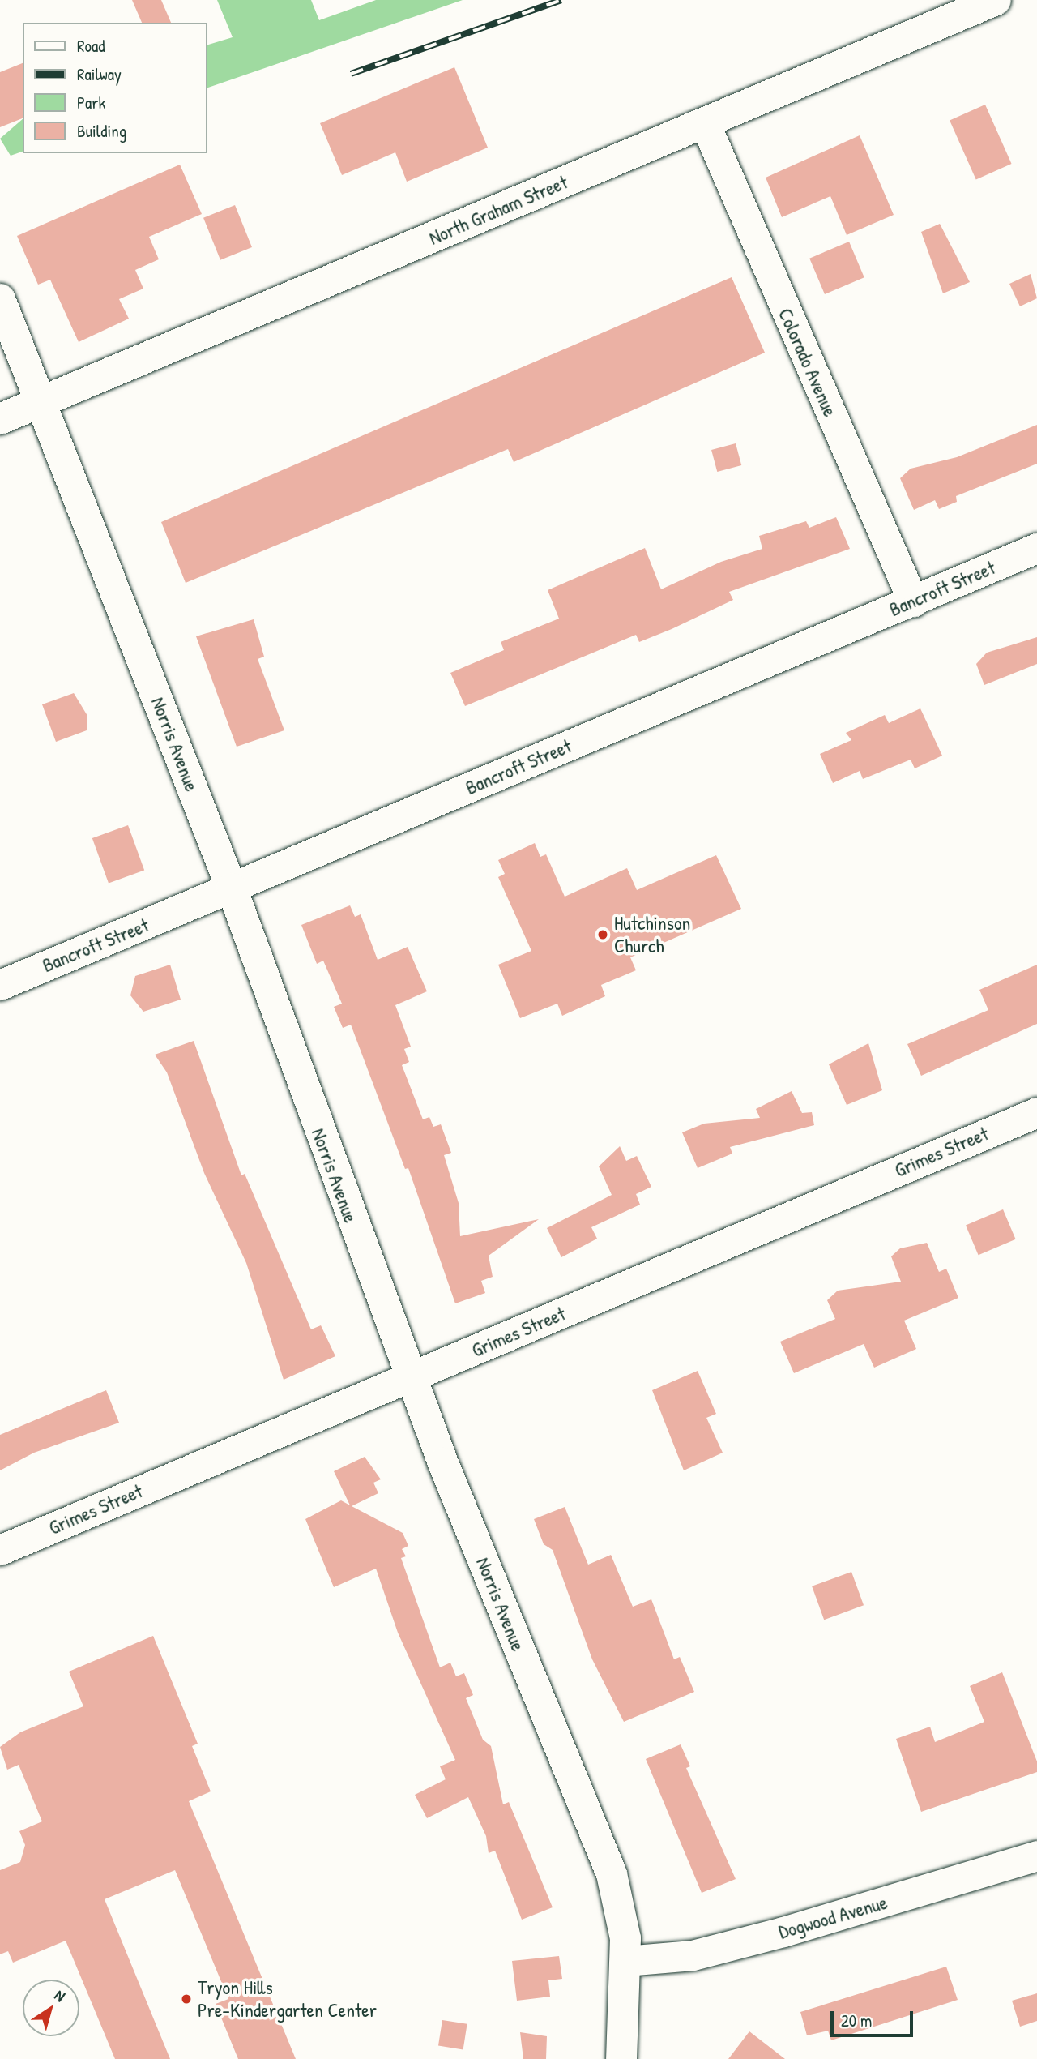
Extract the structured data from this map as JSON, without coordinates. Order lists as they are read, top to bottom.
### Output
{
  "streets": {
    "street": [
      "North Graham Street",
      "Colorado Avenue",
      "Bancroft Street",
      "Norris Avenue",
      "Grimes Street",
      "Dogwood Avenue"
    ]
  },
  "crossings": [
    ["North Graham Street", "Colorado Avenue"],
    ["North Graham Street", "Norris Avenue"],
    ["Colorado Avenue", "Bancroft Street"],
    ["Bancroft Street", "Norris Avenue"],
    ["Norris Avenue", "Grimes Street"],
    ["Norris Avenue", "Dogwood Avenue"]
  ],
  "places": ["Hutchinson Church", "Tryon Hills Pre-Kindergarten Center"],
  "legend": [
    "Road",
    "Railway",
    "Park",
    "Building"
  ],
  "scale_bar": "20 m",
  "north": "top right"
}
